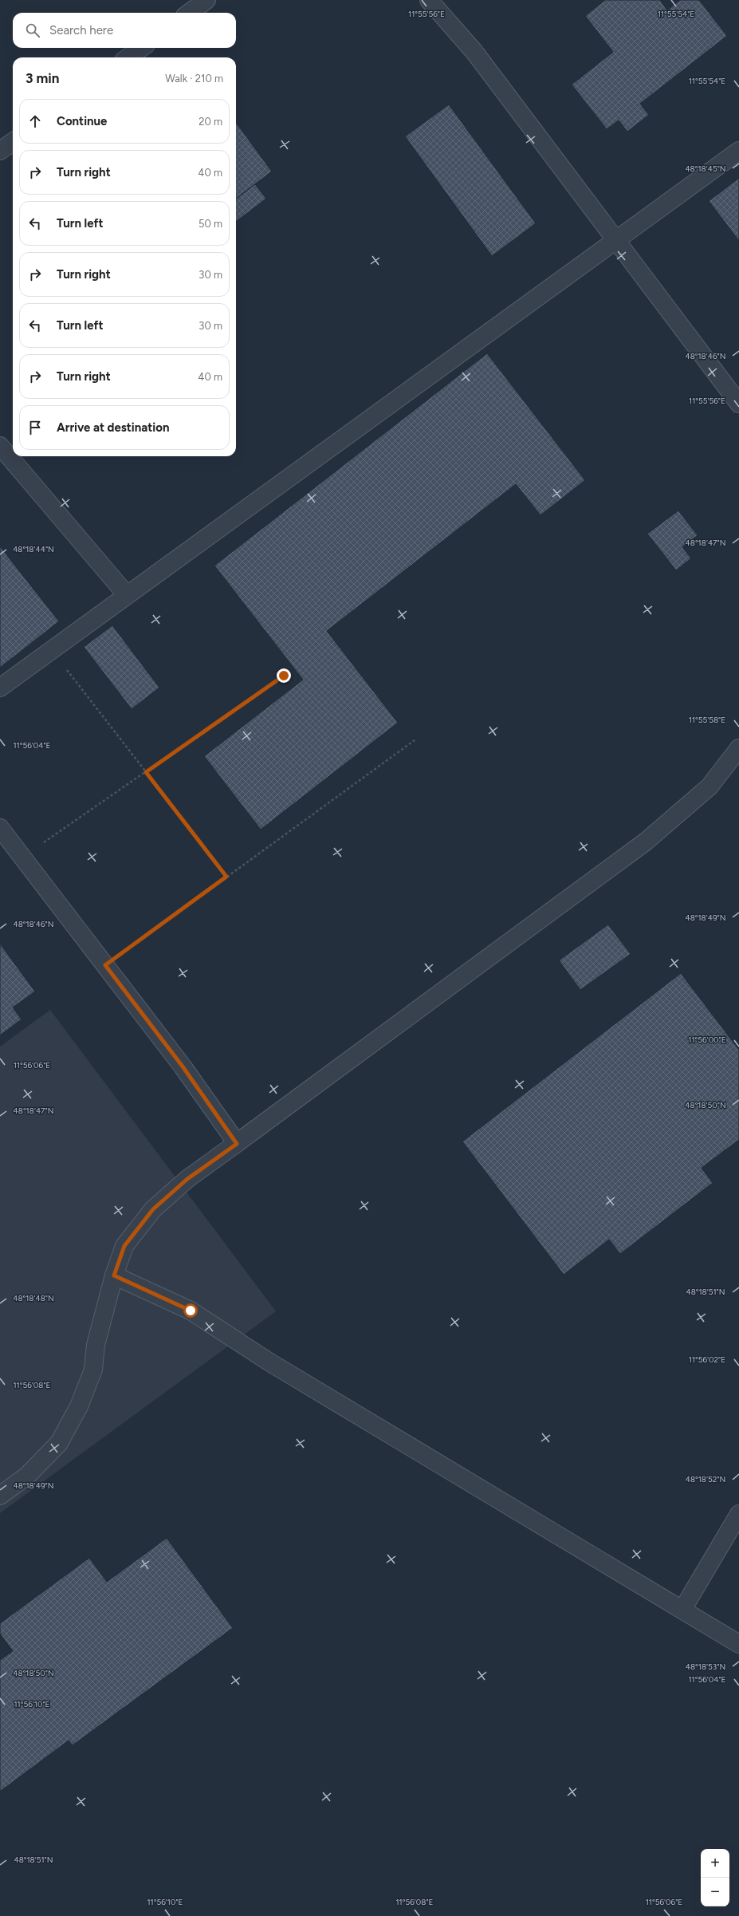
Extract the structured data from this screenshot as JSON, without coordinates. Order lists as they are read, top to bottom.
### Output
{
  "page": {
    "search": "Search here",
    "heading": ["3 min", "Walk · 210 m"],
    "list": [
      ["Continue", "20 m"],
      ["Turn right", "40 m"],
      ["Turn left", "50 m"],
      ["Turn right", "30 m"],
      ["Turn left", "30 m"],
      ["Turn right", "40 m"],
      "Arrive at destination"
    ],
    "map_buttons": ["+", "−"]
  },
  "coordinates": [
    "11°55'56\"E",
    "11°55'54\"E",
    "48°18'45\"N",
    "48°18'46\"N",
    "48°18'47\"N",
    "48°18'44\"N",
    "11°55'58\"E",
    "11°56'04\"E",
    "48°18'49\"N",
    "11°56'00\"E",
    "11°56'06\"E",
    "48°18'50\"N",
    "48°18'51\"N",
    "48°18'48\"N",
    "11°56'02\"E",
    "11°56'08\"E",
    "48°18'52\"N",
    "48°18'53\"N",
    "11°56'10\"E"
  ]
}
